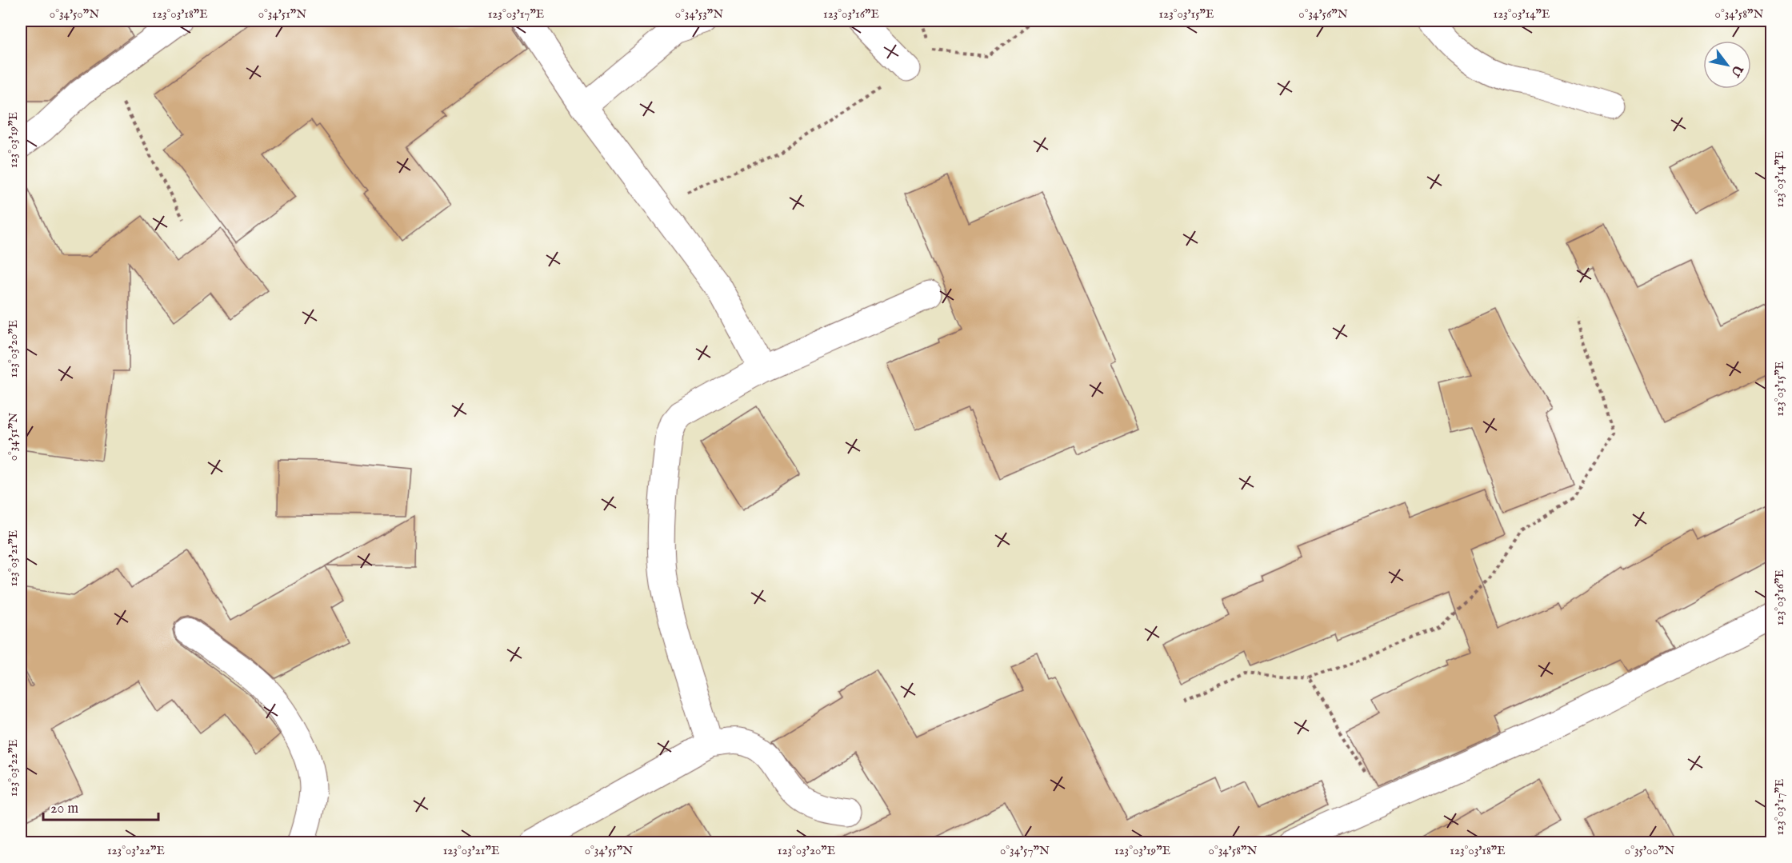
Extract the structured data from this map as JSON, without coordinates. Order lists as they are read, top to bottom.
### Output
{
  "scale_bar": "20 m",
  "north": "bottom right",
  "coordinates": [
    "0°34'50\"N",
    "123°03'18\"E",
    "0°34'51\"N",
    "123°03'17\"E",
    "0°34'53\"N",
    "123°03'16\"E",
    "123°03'15\"E",
    "0°34'56\"N",
    "123°03'14\"E",
    "0°34'58\"N",
    "123°03'19\"E",
    "123°03'20\"E",
    "123°03'21\"E",
    "123°03'22\"E",
    "0°34'55\"N",
    "0°34'57\"N",
    "0°35'00\"N"
  ]
}
